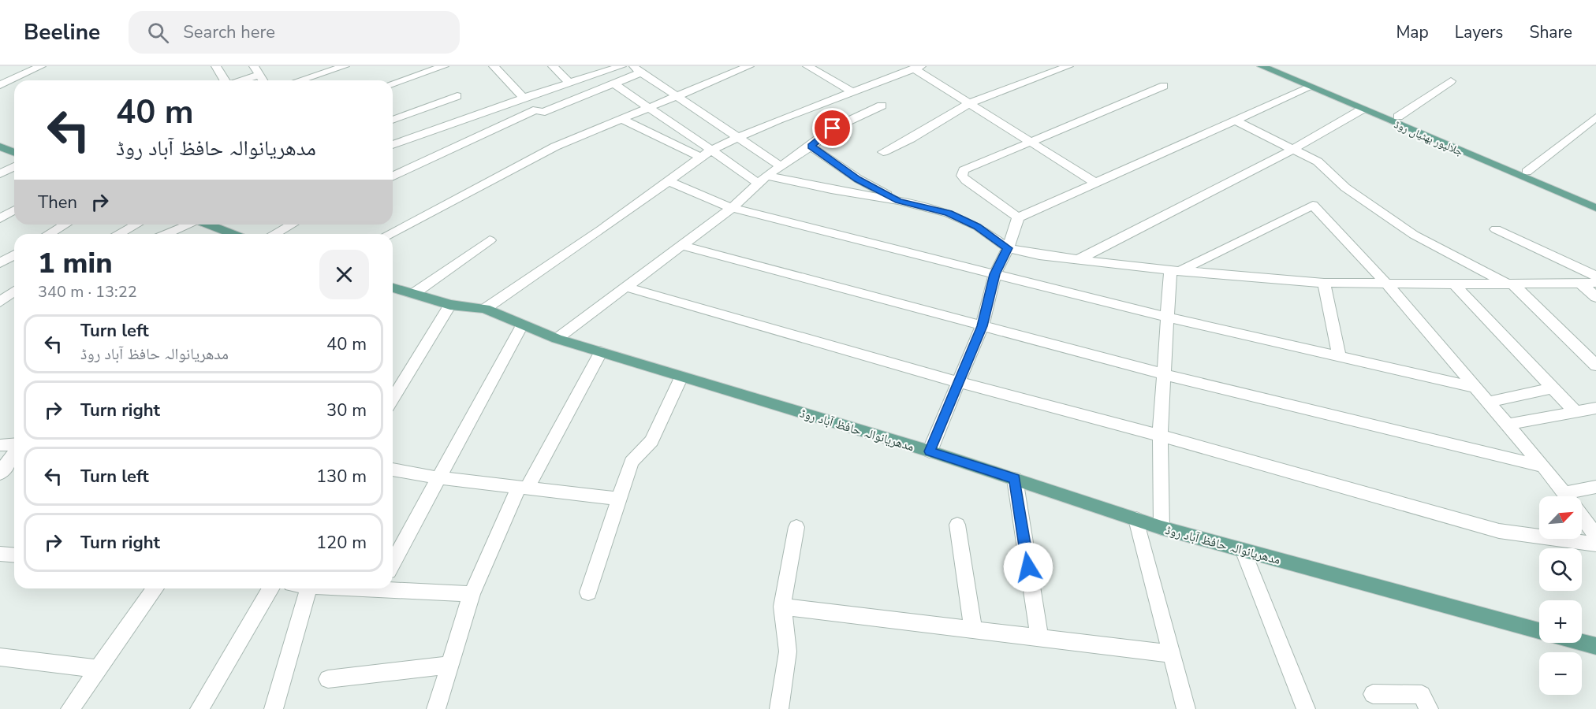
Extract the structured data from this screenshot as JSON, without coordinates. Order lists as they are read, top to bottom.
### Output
{
  "streets": {
    "main road": ["جلالپور بھٹیاں روڈ", "مدھریانوالہ حافظ آباد روڈ"]
  },
  "north": "top right",
  "page": {
    "header": "Beeline",
    "search": "Search here",
    "nav": ["Map", "Layers", "Share"],
    "turn": ["40 m", "مدھریانوالہ حافظ آباد روڈ"],
    "then": "Then",
    "heading": ["1 min", "340 m · 13:22"],
    "list": [
      {
        "name": "Turn left",
        "note": "مدھریانوالہ حافظ آباد روڈ",
        "value": "40 m"
      },
      {
        "name": "Turn right",
        "value": "30 m"
      },
      {
        "name": "Turn left",
        "value": "130 m"
      },
      {
        "name": "Turn right",
        "value": "120 m"
      }
    ],
    "map_buttons": ["+", "−"]
  }
}
